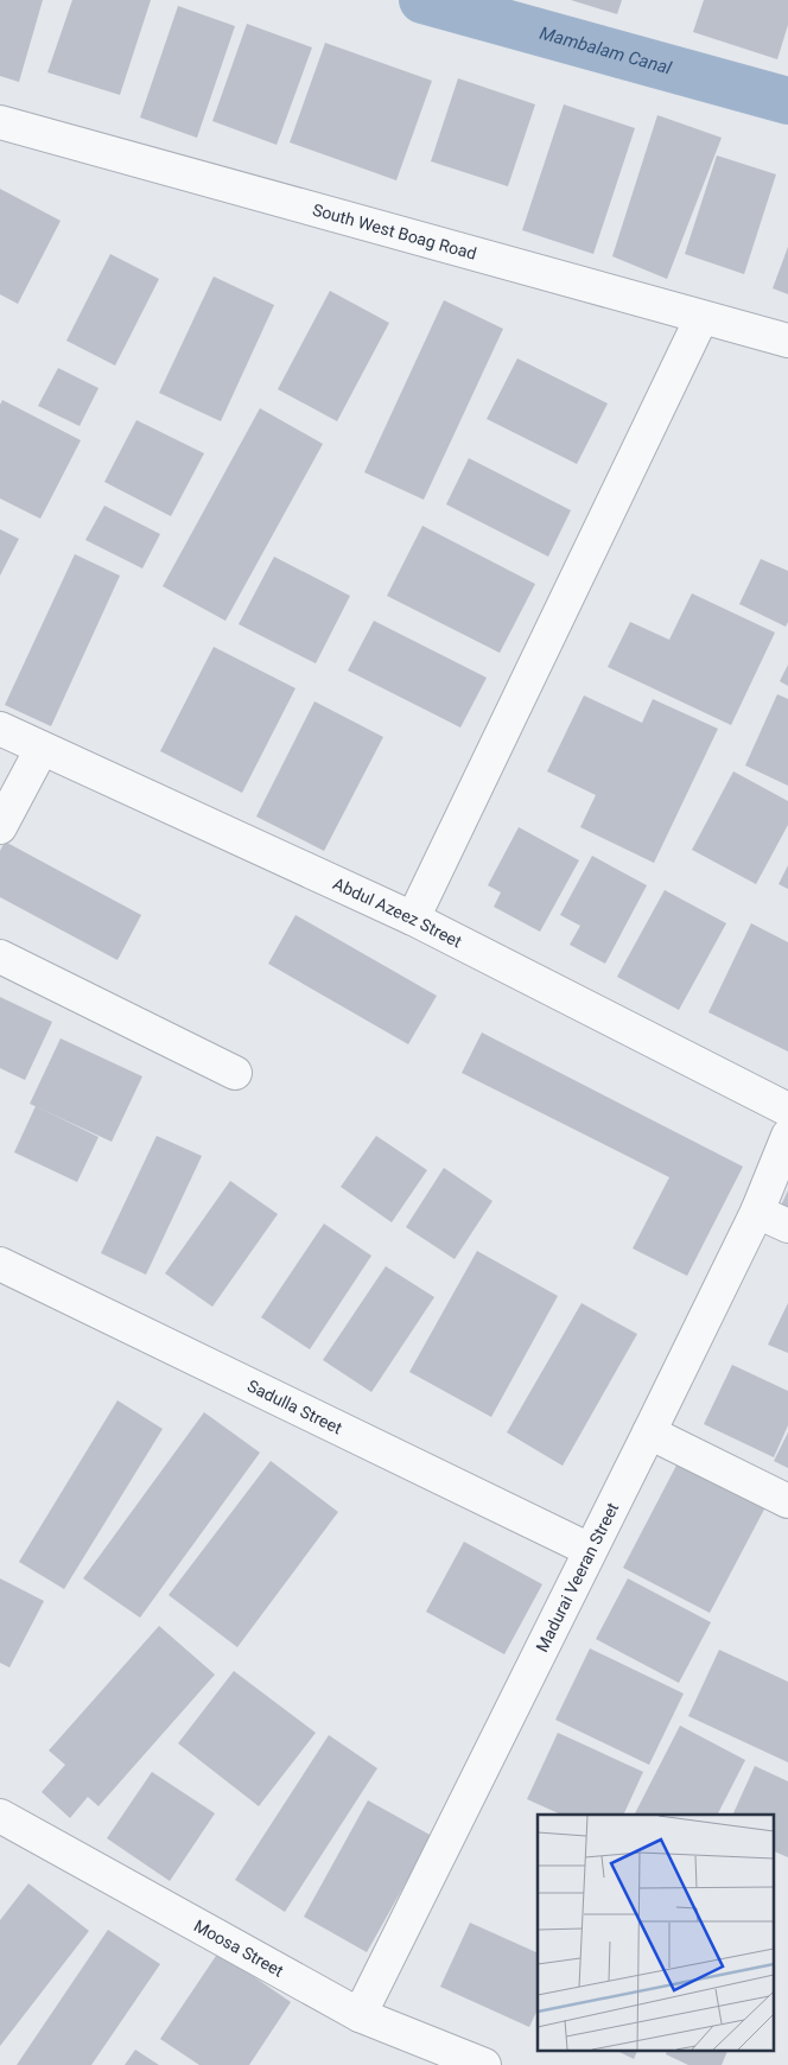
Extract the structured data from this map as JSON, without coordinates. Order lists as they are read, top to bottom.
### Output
{
  "streets": {
    "street": [
      "South West Boag Road",
      "Abdul Azeez Street",
      "Sadulla Street",
      "Madurai Veeran Street",
      "Moosa Street"
    ]
  },
  "crossings": [
    ["Sadulla Street", "Madurai Veeran Street"],
    ["Madurai Veeran Street", "Moosa Street"]
  ],
  "water": ["Mambalam Canal"]
}
